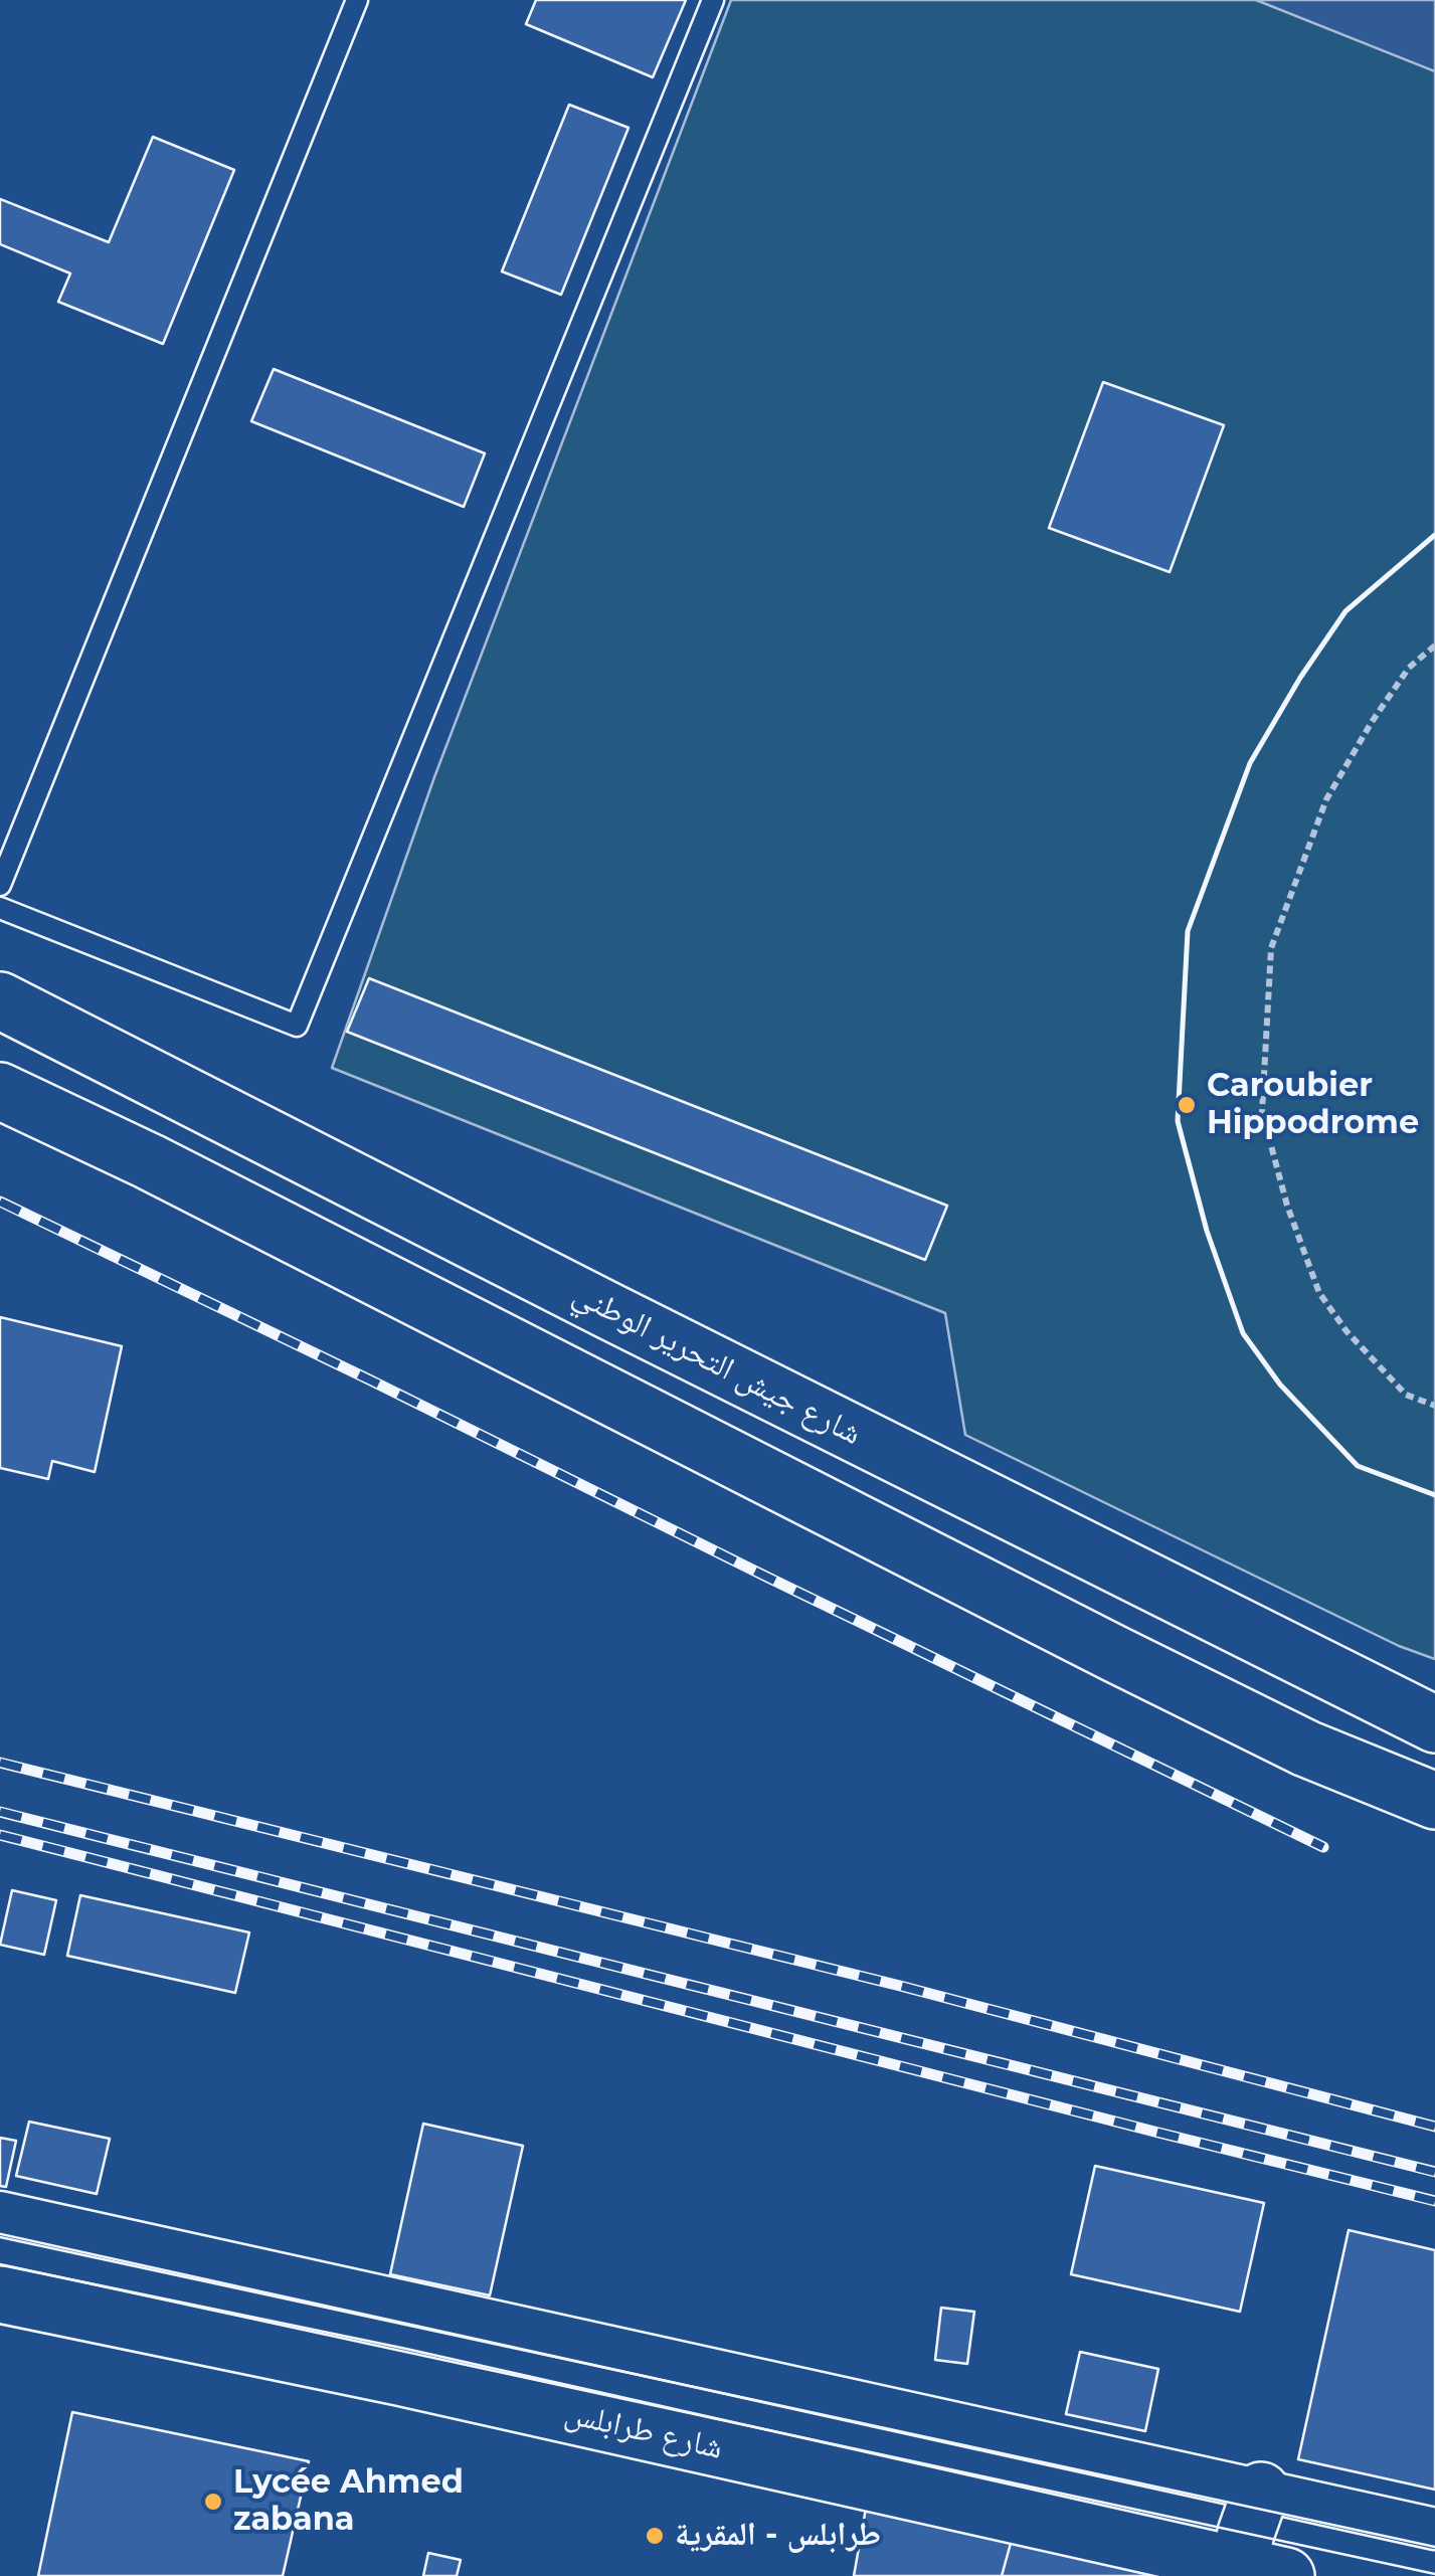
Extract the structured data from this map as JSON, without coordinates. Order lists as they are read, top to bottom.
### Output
{
  "streets": {
    "main road": ["شارع جيش التحرير الوطني", "شارع طرابلس"]
  },
  "places": ["Caroubier Hippodrome", "Lycée Ahmed zabana", "طرابلس - المقرية"]
}
